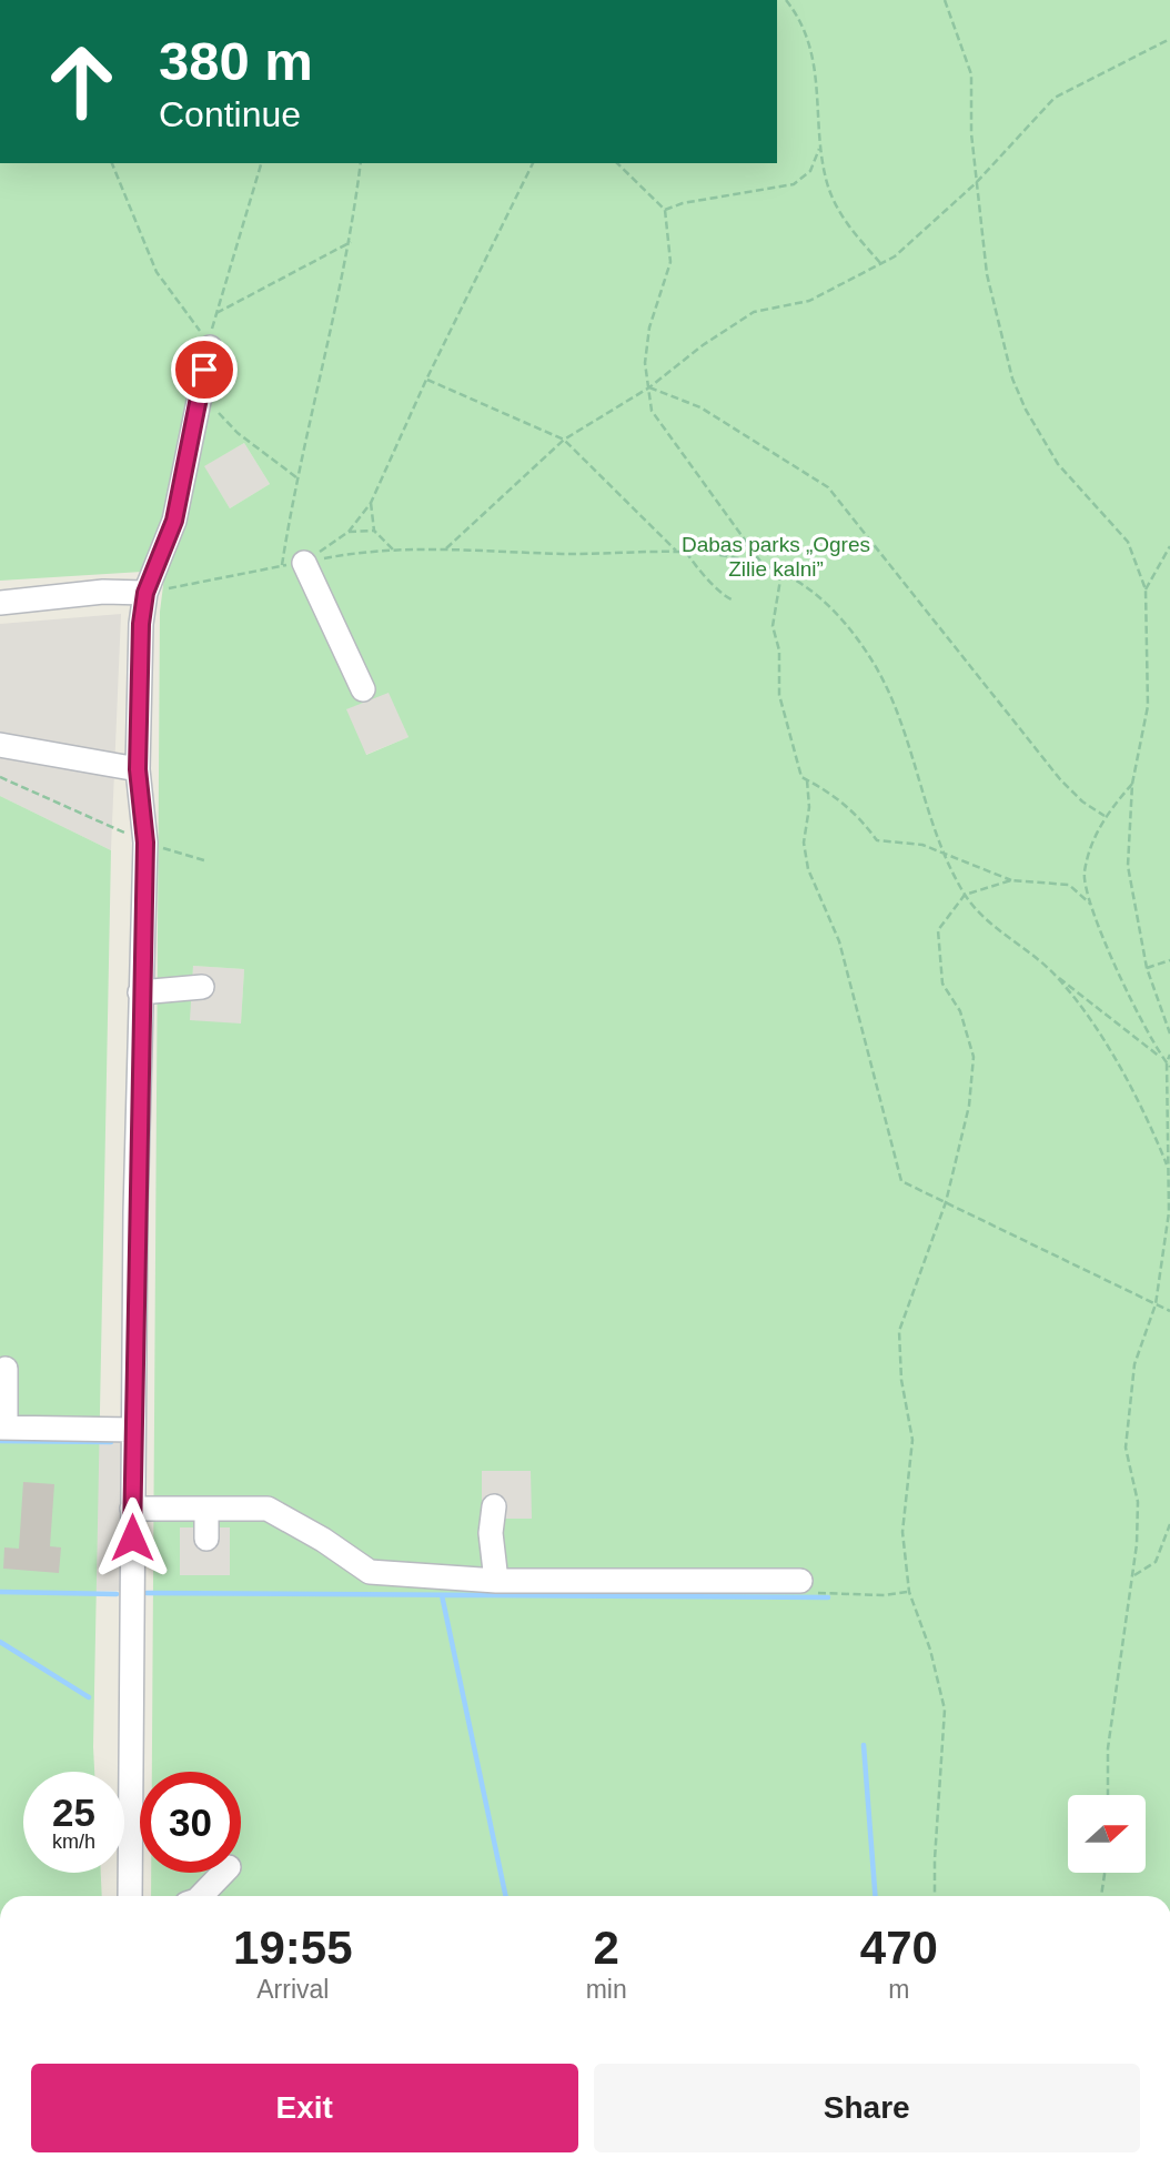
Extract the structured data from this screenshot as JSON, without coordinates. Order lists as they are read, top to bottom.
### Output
{
  "parks": ["Dabas parks „Ogres Zilie kalni”"],
  "north": "right",
  "page": {
    "turn": ["380 m", "Continue"],
    "speed": "25 km/h",
    "limit": "30",
    "eta": [
      "19:55",
      "Arrival",
      "2",
      "min",
      "470",
      "m"
    ],
    "buttons": ["Exit", "Share"]
  }
}
